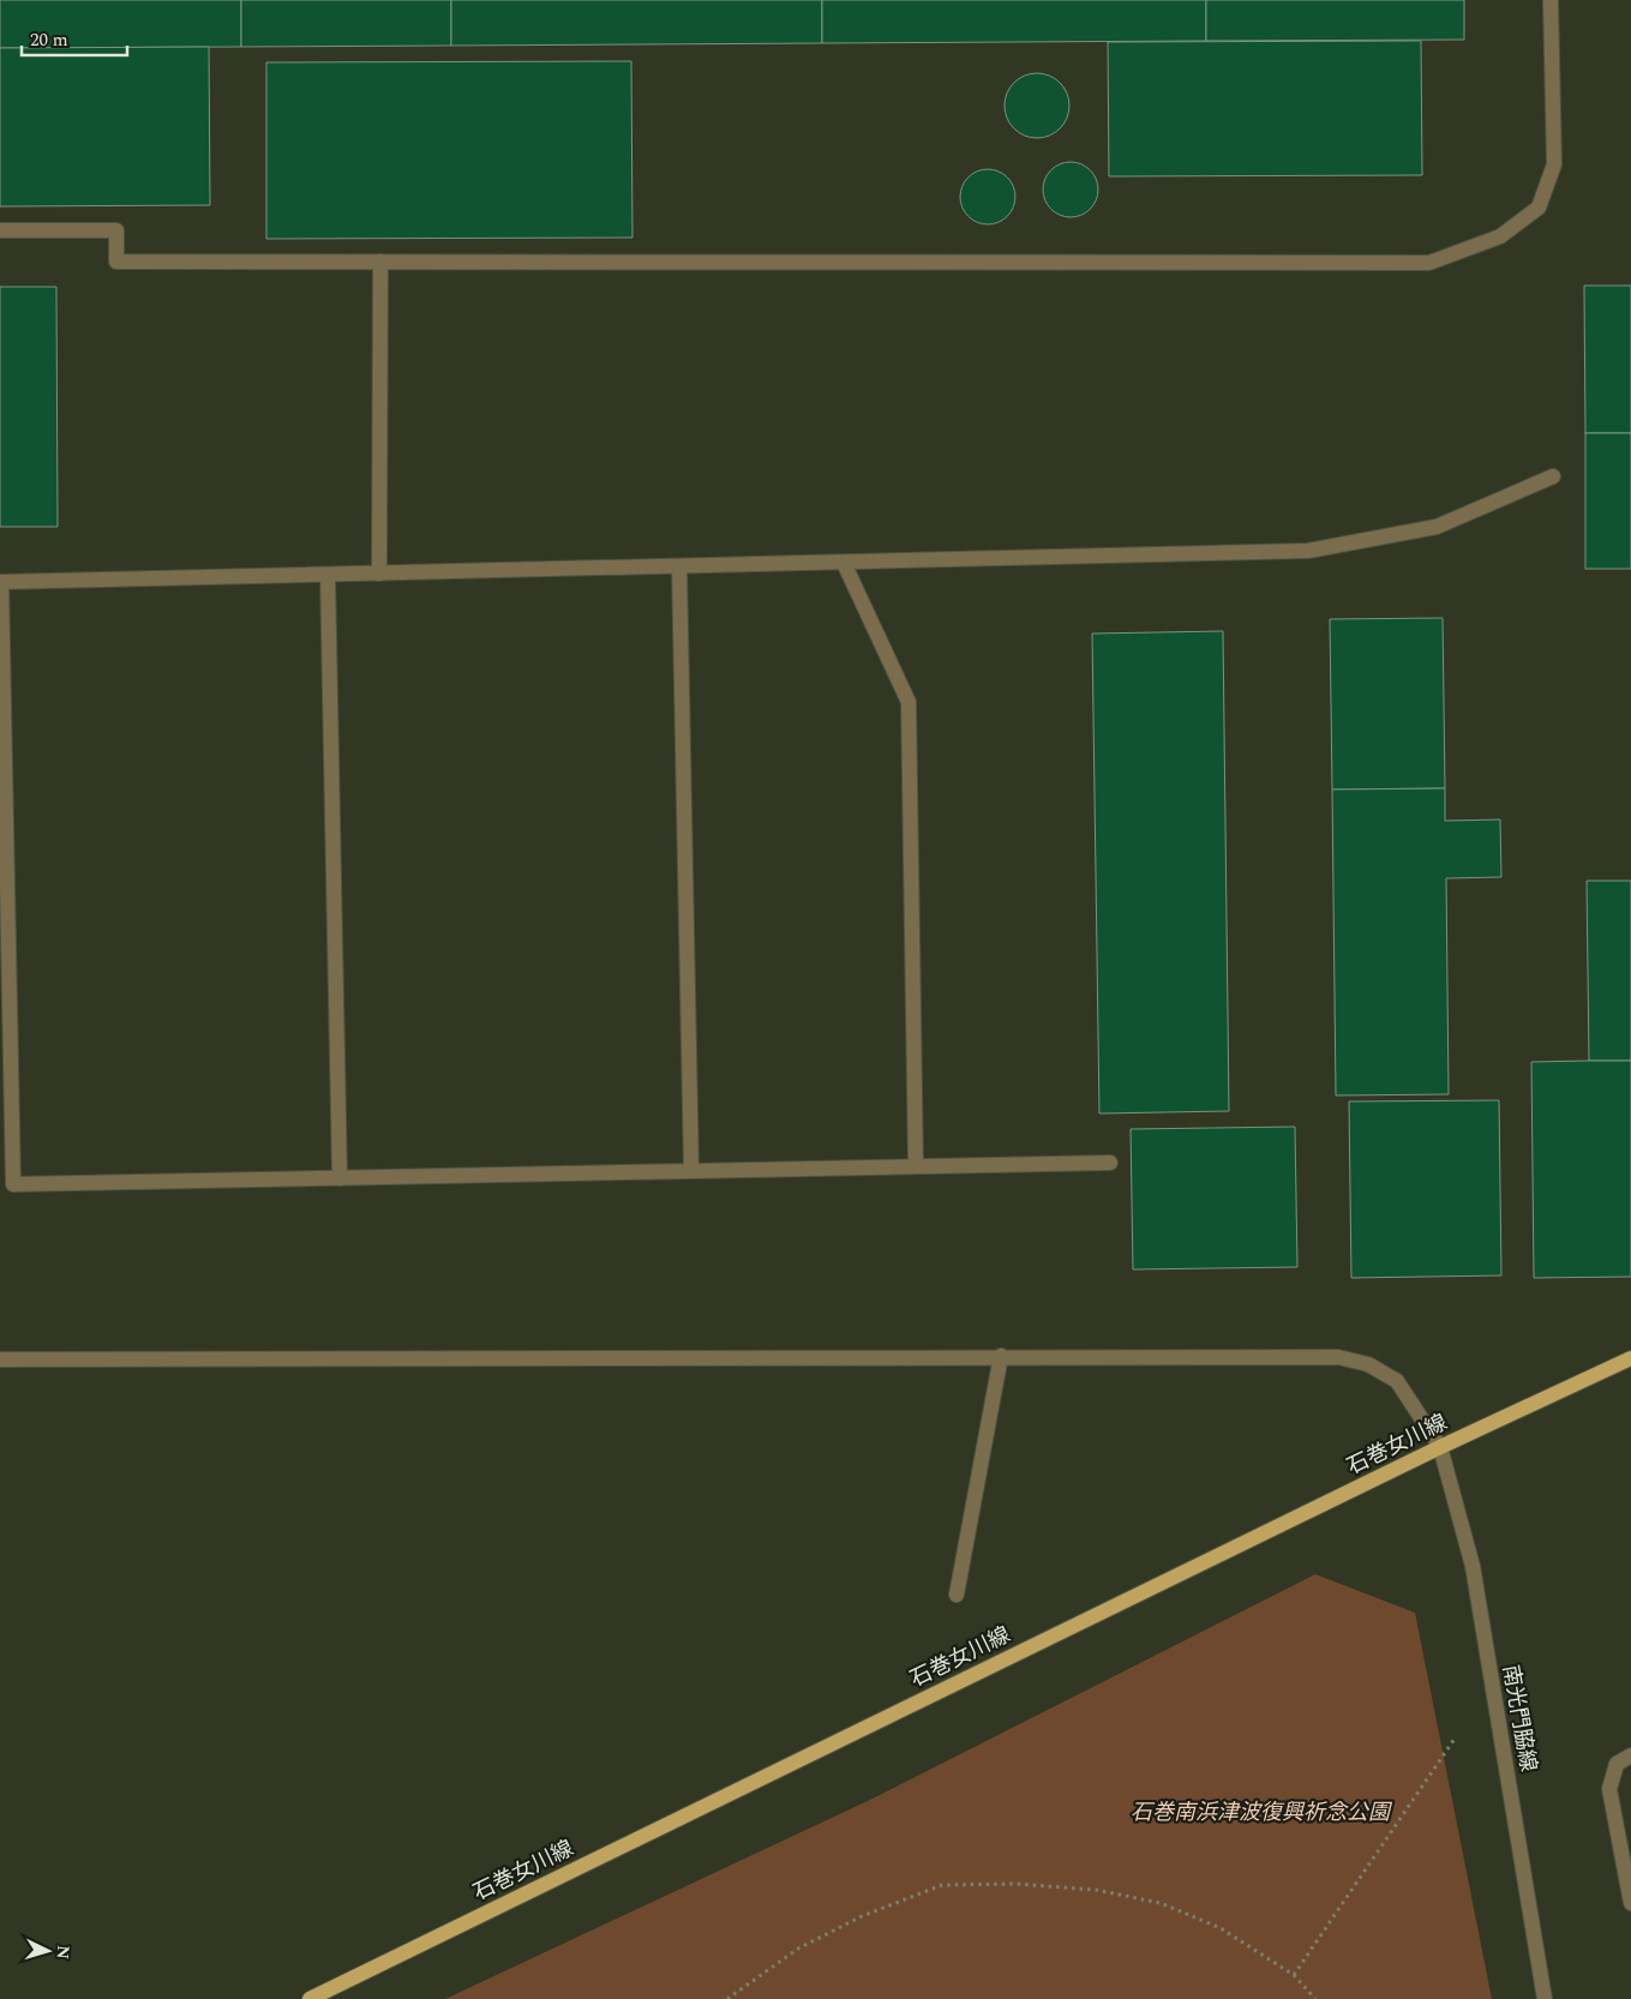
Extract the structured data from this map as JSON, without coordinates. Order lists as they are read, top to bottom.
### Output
{
  "streets": {
    "main road": ["石巻女川線"],
    "street": ["南光門脇線"]
  },
  "crossings": [
    ["石巻女川線", "南光門脇線"]
  ],
  "parks": ["石巻南浜津波復興祈念公園"],
  "scale_bar": "20 m",
  "north": "right"
}
